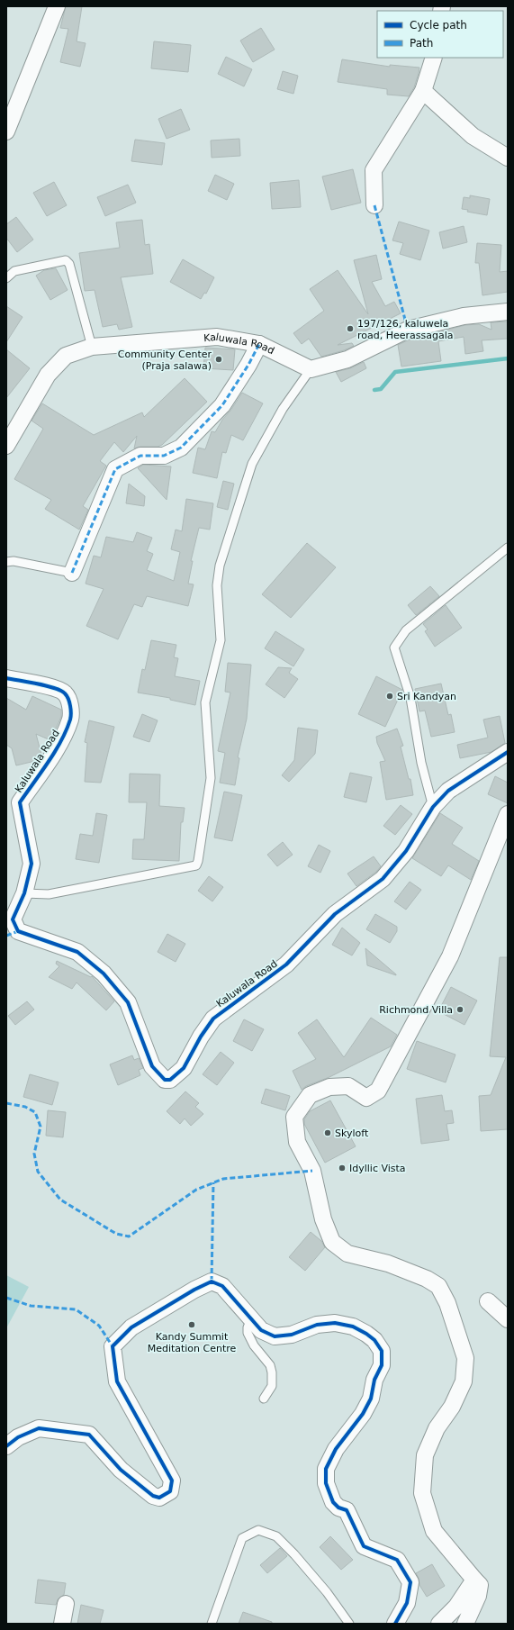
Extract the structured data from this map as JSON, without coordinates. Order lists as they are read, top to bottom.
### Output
{
  "streets": {
    "street": ["Kaluwala Road"]
  },
  "places": [
    "197/126, kaluwela road, Heerassagala",
    "Community Center (Praja salawa)",
    "Sri Kandyan",
    "Richmond Villa",
    "Skyloft",
    "Idyllic Vista",
    "Kandy Summit Meditation Centre"
  ],
  "legend": ["Cycle path", "Path"]
}
